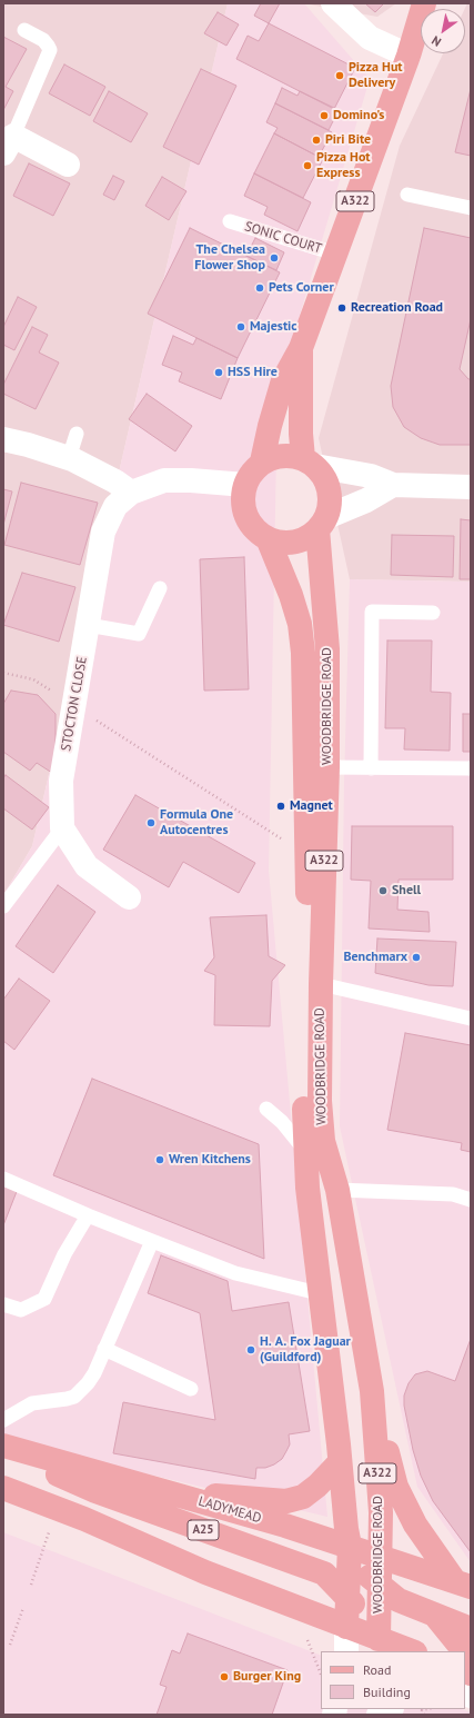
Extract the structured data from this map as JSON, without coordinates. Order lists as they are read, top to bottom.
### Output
{
  "streets": {
    "main road": [
      "A322",
      "WOODBRIDGE ROAD",
      "LADYMEAD",
      "A25"
    ],
    "street": ["STOCTON CLOSE"],
    "lane": ["SONIC COURT"]
  },
  "crossings": [
    ["A322", "WOODBRIDGE ROAD"],
    ["A322", "LADYMEAD"],
    ["A322", "A25"],
    ["SONIC COURT", "WOODBRIDGE ROAD"],
    ["STOCTON CLOSE", "WOODBRIDGE ROAD"],
    ["WOODBRIDGE ROAD", "LADYMEAD"],
    ["WOODBRIDGE ROAD", "A25"]
  ],
  "places": [
    "Pizza Hut Delivery",
    "Domino's",
    "Piri Bite",
    "Pizza Hot Express",
    "The Chelsea Flower Shop",
    "Pets Corner",
    "Recreation Road",
    "Majestic",
    "HSS Hire",
    "Magnet",
    "Formula One Autocentres",
    "Shell",
    "Benchmarx",
    "Wren Kitchens",
    "H. A. Fox Jaguar (Guildford)",
    "Burger King"
  ],
  "legend": ["Road", "Building"],
  "north": "bottom left"
}
